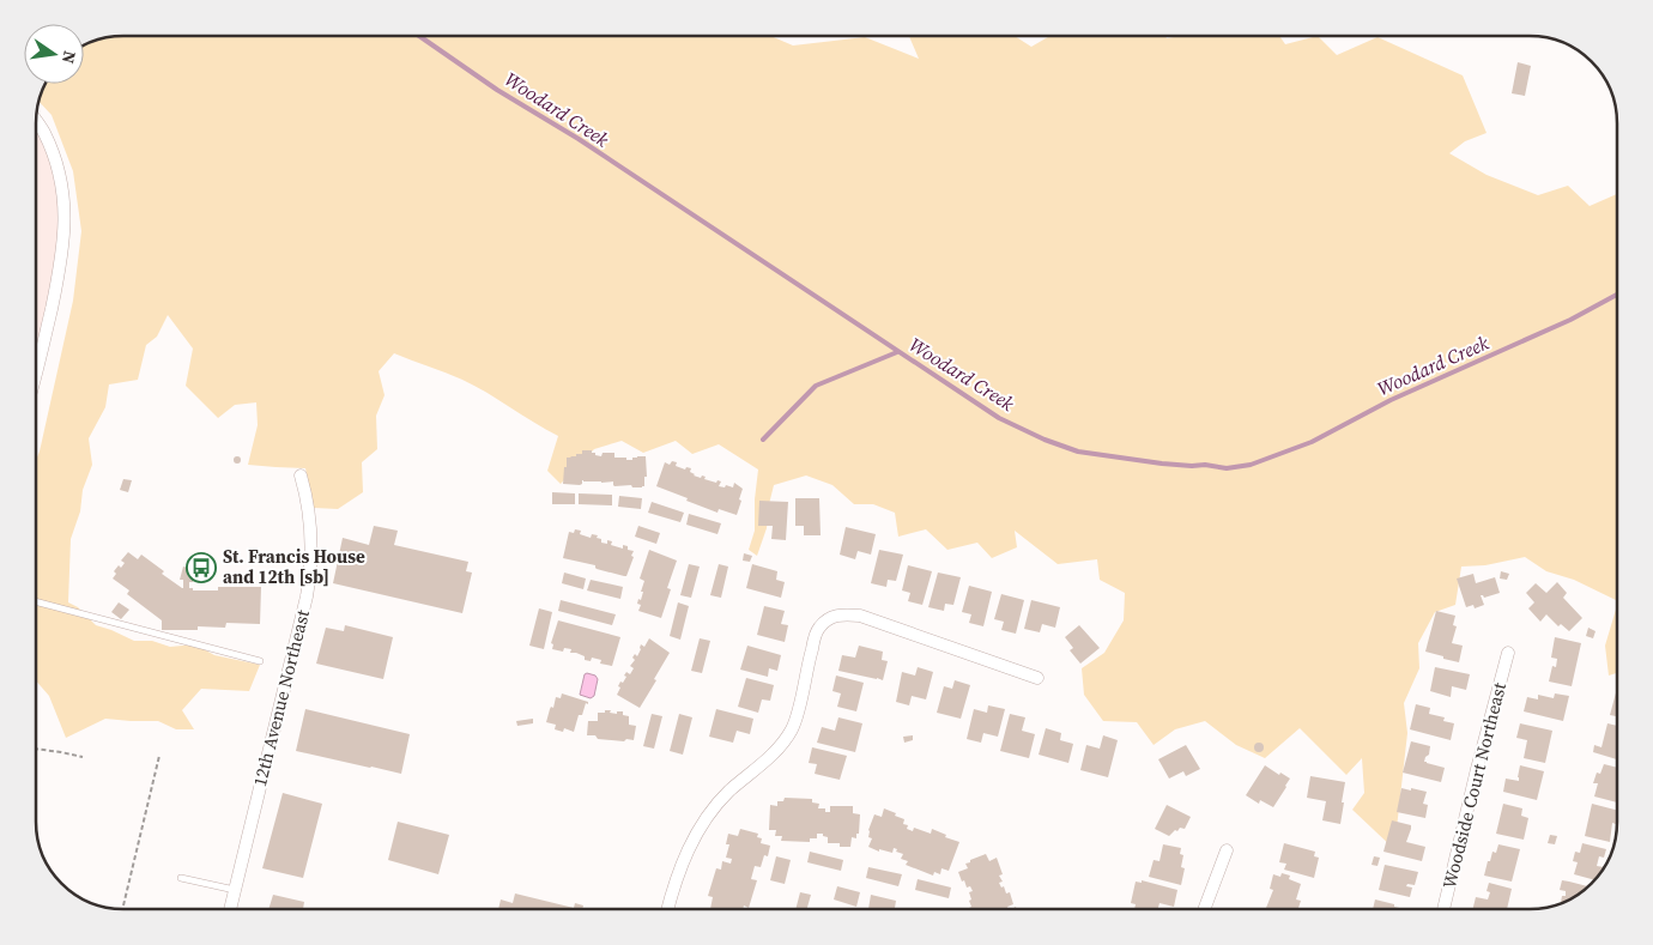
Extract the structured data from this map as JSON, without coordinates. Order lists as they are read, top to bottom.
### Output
{
  "streets": {
    "street": ["12th Avenue Northeast", "Woodside Court Northeast"]
  },
  "water": ["Woodard Creek"],
  "places": {
    "bus stop": ["St. Francis House and 12th [sb]"]
  },
  "north": "right"
}
